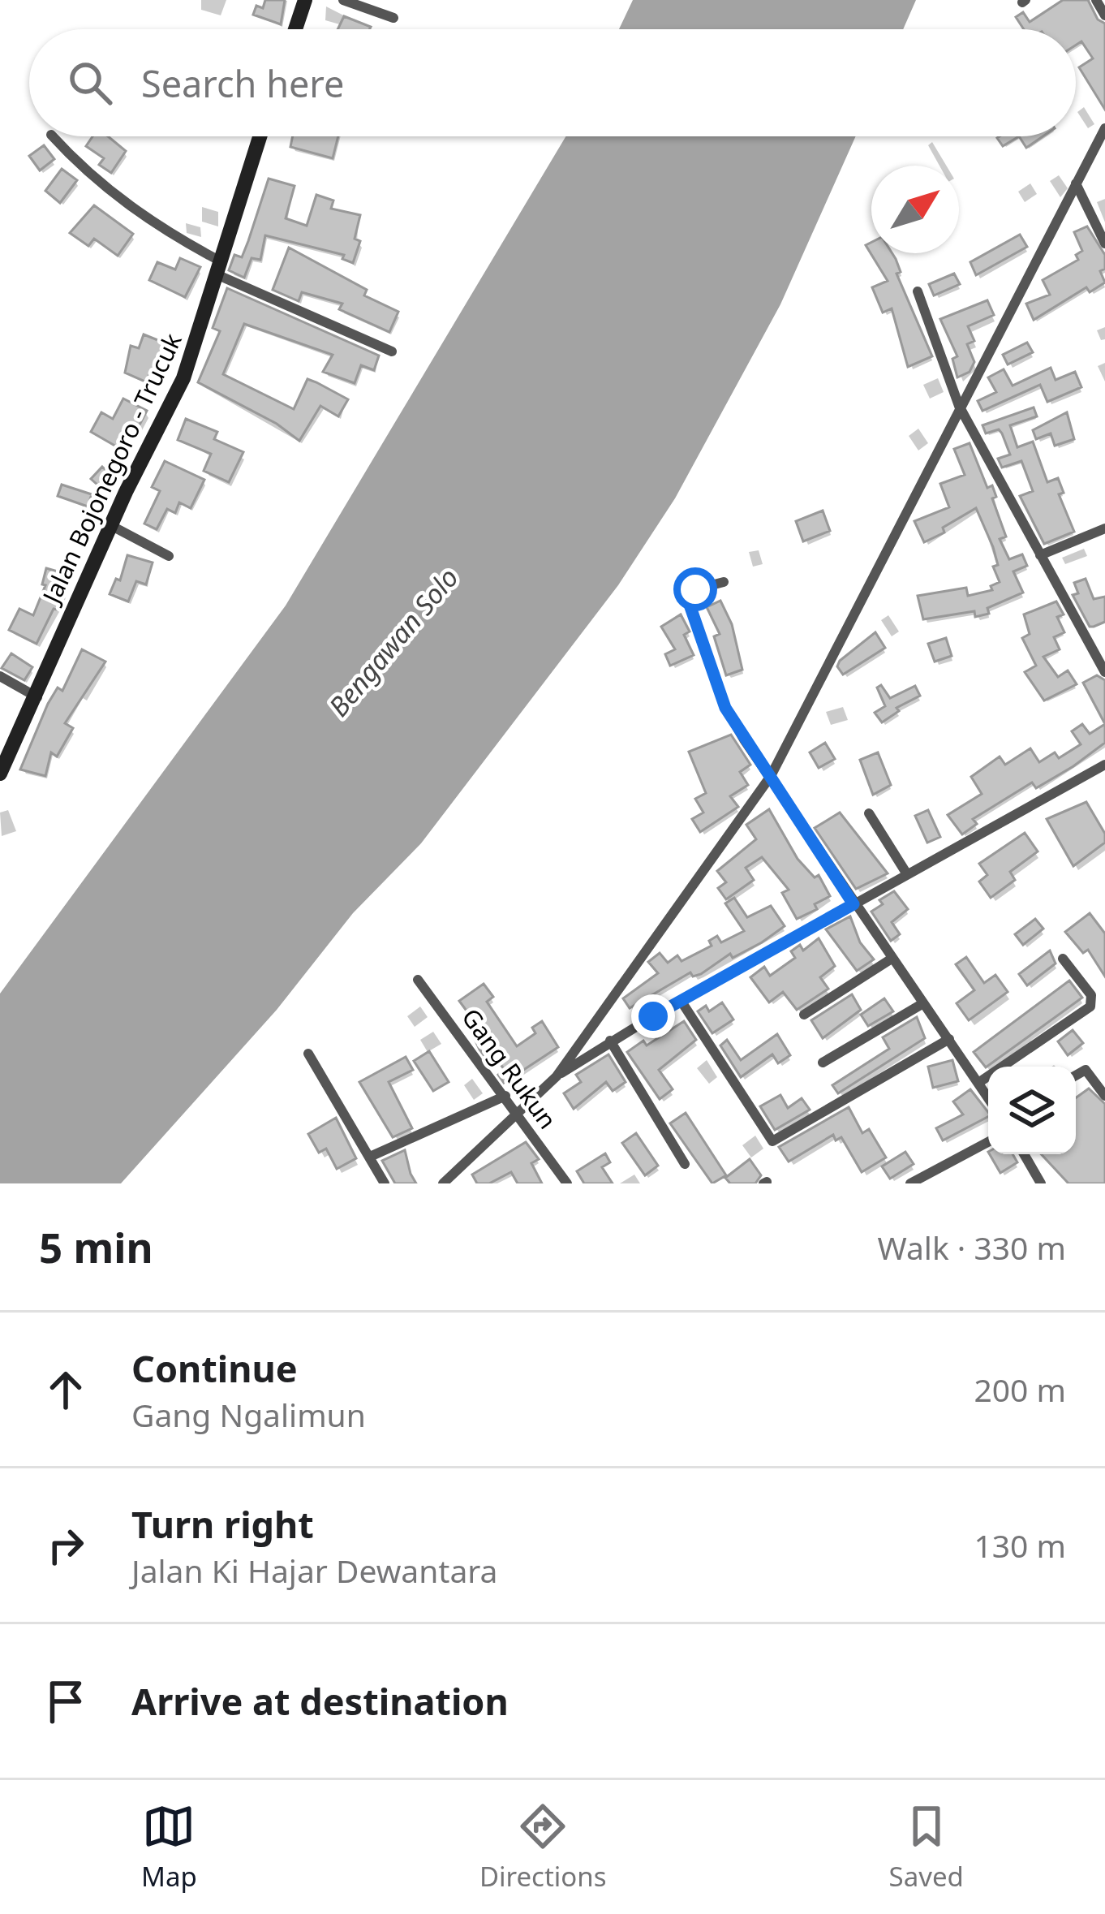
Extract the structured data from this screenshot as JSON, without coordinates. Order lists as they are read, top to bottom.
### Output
{
  "streets": {
    "street": ["Jalan Bojonegoro - Trucuk", "Gang Rukun"]
  },
  "water": ["Bengawan Solo"],
  "north": "top right",
  "page": {
    "search": "Search here",
    "heading": ["5 min", "Walk · 330 m"],
    "list": [
      ["Continue", "Gang Ngalimun", "200 m"],
      ["Turn right", "Jalan Ki Hajar Dewantara", "130 m"],
      "Arrive at destination"
    ],
    "nav": ["Map", "Directions", "Saved"]
  }
}
